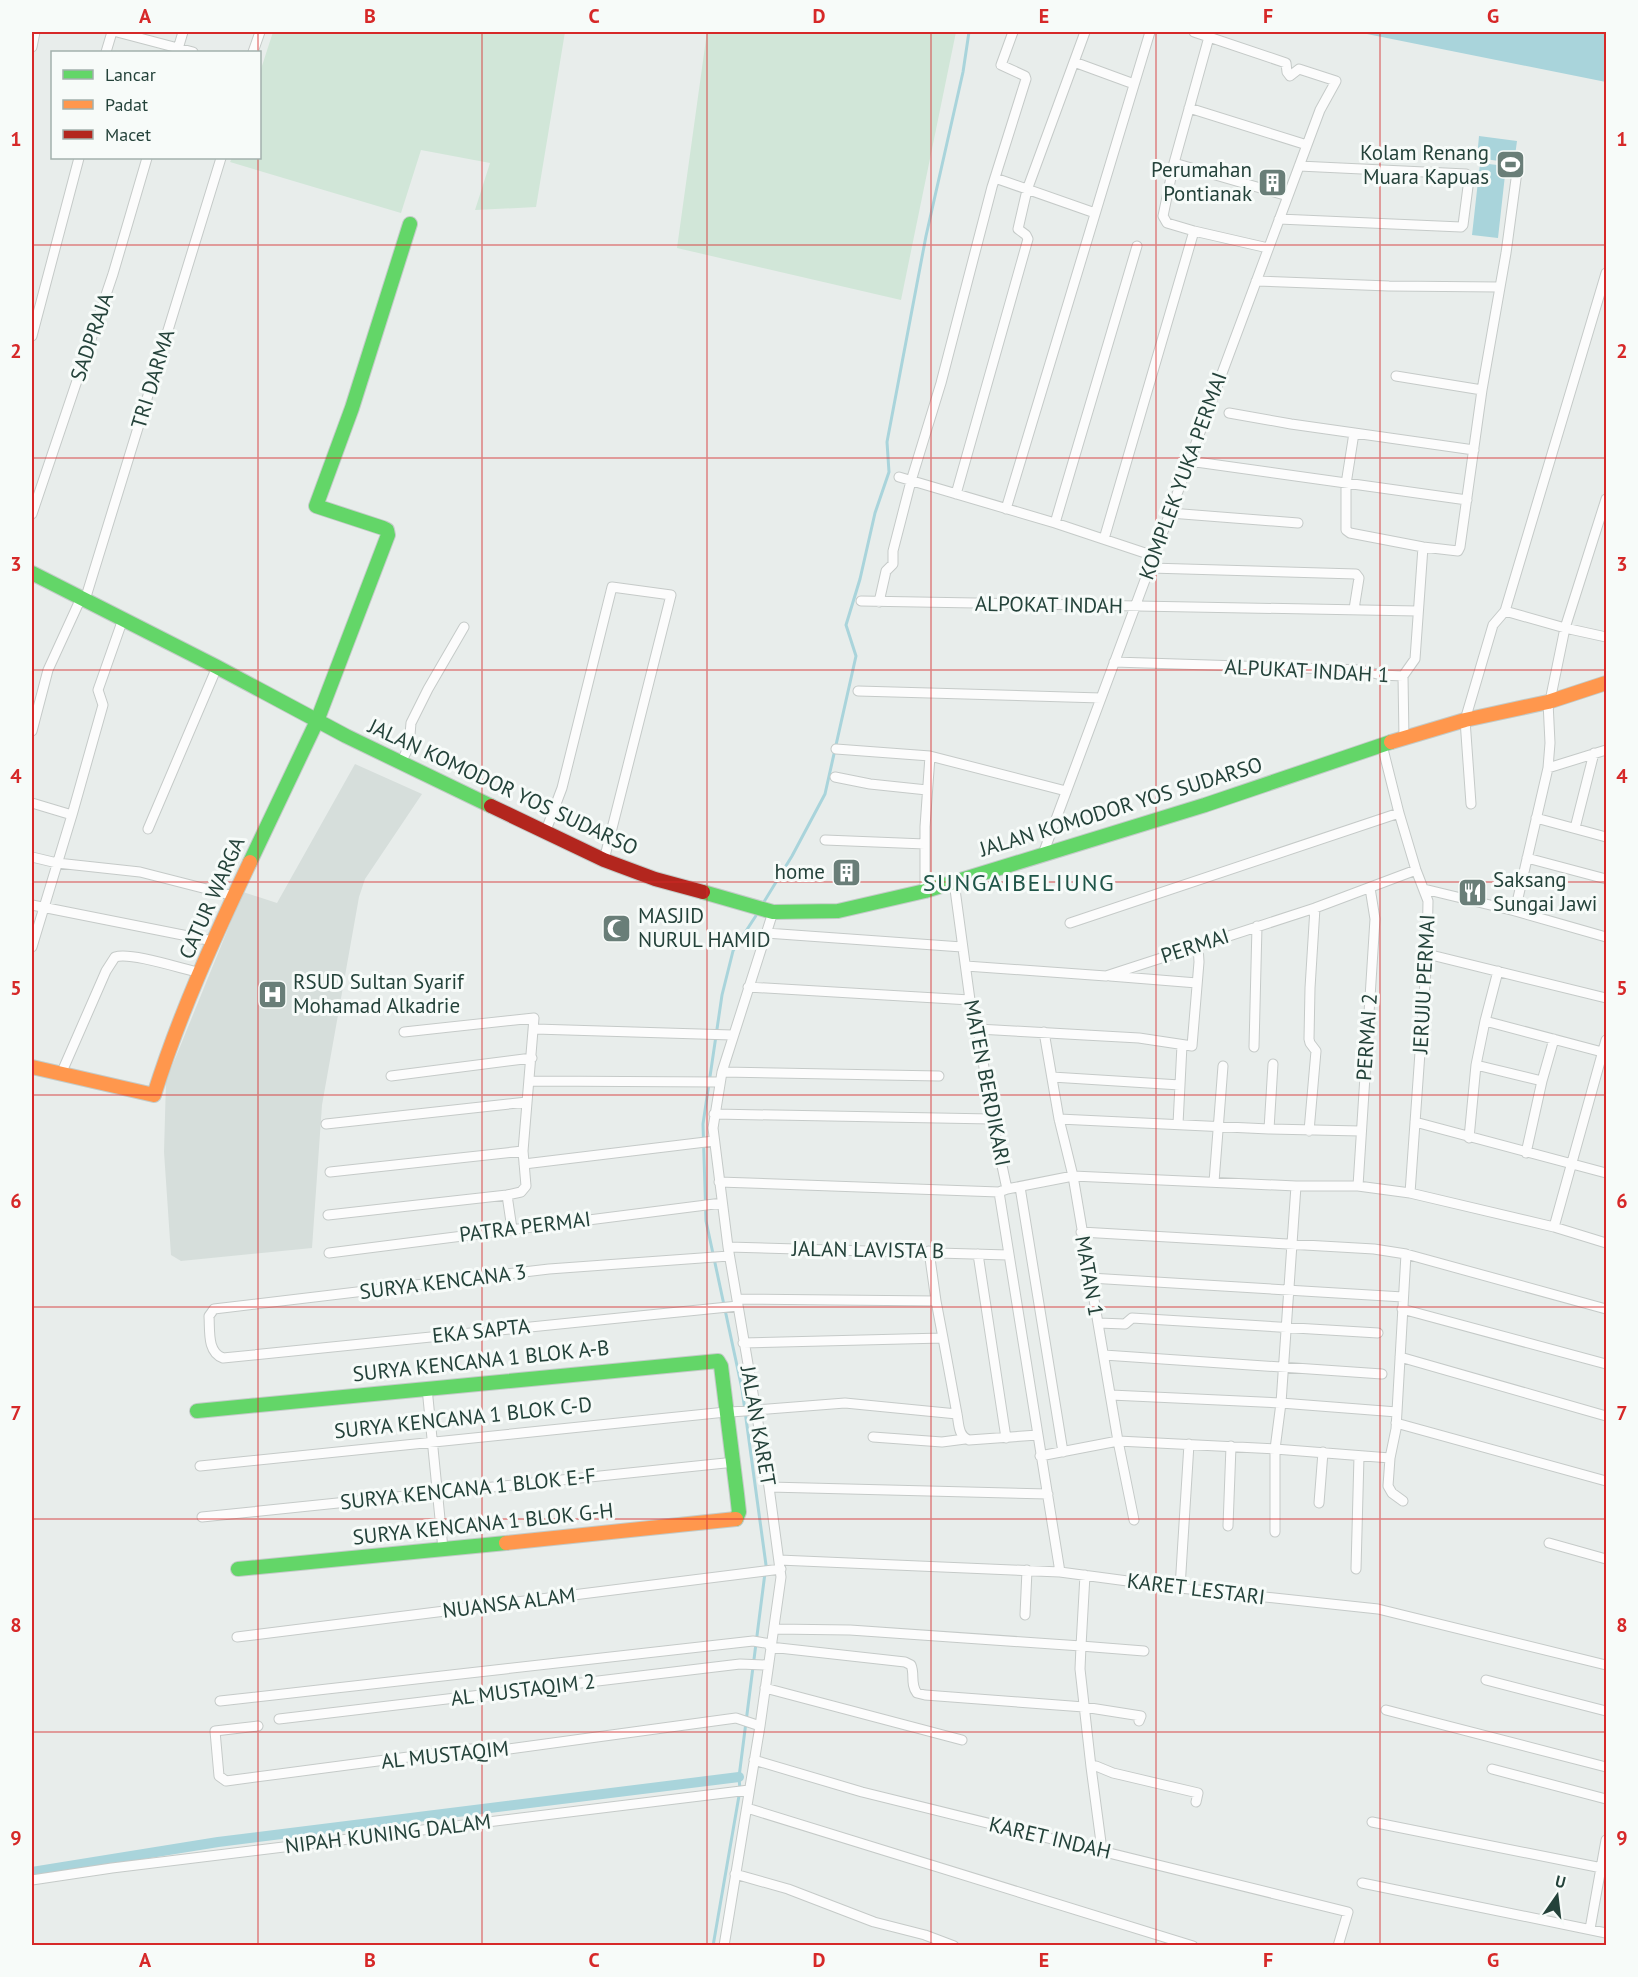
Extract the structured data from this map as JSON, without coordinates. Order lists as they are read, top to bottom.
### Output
{
  "streets": {
    "street": [
      "SADPRAJA",
      "TRI DARMA",
      "KOMPLEK YUKA PERMAI",
      "ALPOKAT INDAH",
      "ALPUKAT INDAH 1",
      "JALAN KOMODOR YOS SUDARSO",
      "CATUR WARGA",
      "PERMAI",
      "JERUJU PERMAI",
      "PERMAI 2",
      "MATEN BERDIKARI",
      "PATRA PERMAI",
      "JALAN LAVISTA B",
      "MATAN 1",
      "SURYA KENCANA 3",
      "EKA SAPTA",
      "SURYA KENCANA 1 BLOK A-B",
      "SURYA KENCANA 1 BLOK C-D",
      "JALAN KARET",
      "SURYA KENCANA 1 BLOK E-F",
      "SURYA KENCANA 1 BLOK G-H",
      "KARET LESTARI",
      "NUANSA ALAM",
      "AL MUSTAQIM 2",
      "AL MUSTAQIM",
      "NIPAH KUNING DALAM",
      "KARET INDAH"
    ]
  },
  "crossings": [
    ["TRI DARMA", "JALAN KOMODOR YOS SUDARSO"],
    ["KOMPLEK YUKA PERMAI", "ALPOKAT INDAH"],
    ["KOMPLEK YUKA PERMAI", "ALPUKAT INDAH 1"],
    ["KOMPLEK YUKA PERMAI", "JALAN KOMODOR YOS SUDARSO"],
    ["ALPOKAT INDAH", "ALPUKAT INDAH 1"],
    ["JALAN KOMODOR YOS SUDARSO", "CATUR WARGA"],
    ["JALAN KOMODOR YOS SUDARSO", "JERUJU PERMAI"],
    ["JALAN KOMODOR YOS SUDARSO", "MATEN BERDIKARI"],
    ["JALAN KOMODOR YOS SUDARSO", "JALAN KARET"],
    ["PERMAI", "JERUJU PERMAI"],
    ["PERMAI", "PERMAI 2"],
    ["PERMAI", "MATEN BERDIKARI"],
    ["MATEN BERDIKARI", "JALAN LAVISTA B"],
    ["MATEN BERDIKARI", "KARET LESTARI"],
    ["PATRA PERMAI", "JALAN KARET"],
    ["JALAN LAVISTA B", "SURYA KENCANA 3"],
    ["JALAN LAVISTA B", "JALAN KARET"],
    ["SURYA KENCANA 3", "EKA SAPTA"],
    ["SURYA KENCANA 3", "JALAN KARET"],
    ["EKA SAPTA", "JALAN KARET"],
    ["SURYA KENCANA 1 BLOK A-B", "SURYA KENCANA 1 BLOK C-D"],
    ["SURYA KENCANA 1 BLOK A-B", "SURYA KENCANA 1 BLOK E-F"],
    ["SURYA KENCANA 1 BLOK A-B", "SURYA KENCANA 1 BLOK G-H"],
    ["SURYA KENCANA 1 BLOK C-D", "JALAN KARET"],
    ["JALAN KARET", "KARET LESTARI"],
    ["JALAN KARET", "NUANSA ALAM"],
    ["JALAN KARET", "AL MUSTAQIM 2"],
    ["JALAN KARET", "AL MUSTAQIM"],
    ["JALAN KARET", "NIPAH KUNING DALAM"],
    ["JALAN KARET", "KARET INDAH"],
    ["KARET LESTARI", "NUANSA ALAM"]
  ],
  "districts": ["SUNGAIBELIUNG"],
  "places": {
    "sports": ["Kolam Renang Muara Kapuas"],
    "building": ["Perumahan Pontianak", "home"],
    "restaurant": ["Saksang Sungai Jawi"],
    "mosque": ["MASJID NURUL HAMID"],
    "hospital": ["RSUD Sultan Syarif Mohamad Alkadrie"]
  },
  "legend": ["Lancar", "Padat", "Macet"],
  "north": "top",
  "grid": {
    "columns": [
      "A",
      "B",
      "C",
      "D",
      "E",
      "F",
      "G"
    ],
    "rows": [
      "1",
      "2",
      "3",
      "4",
      "5",
      "6",
      "7",
      "8",
      "9"
    ]
  }
}
